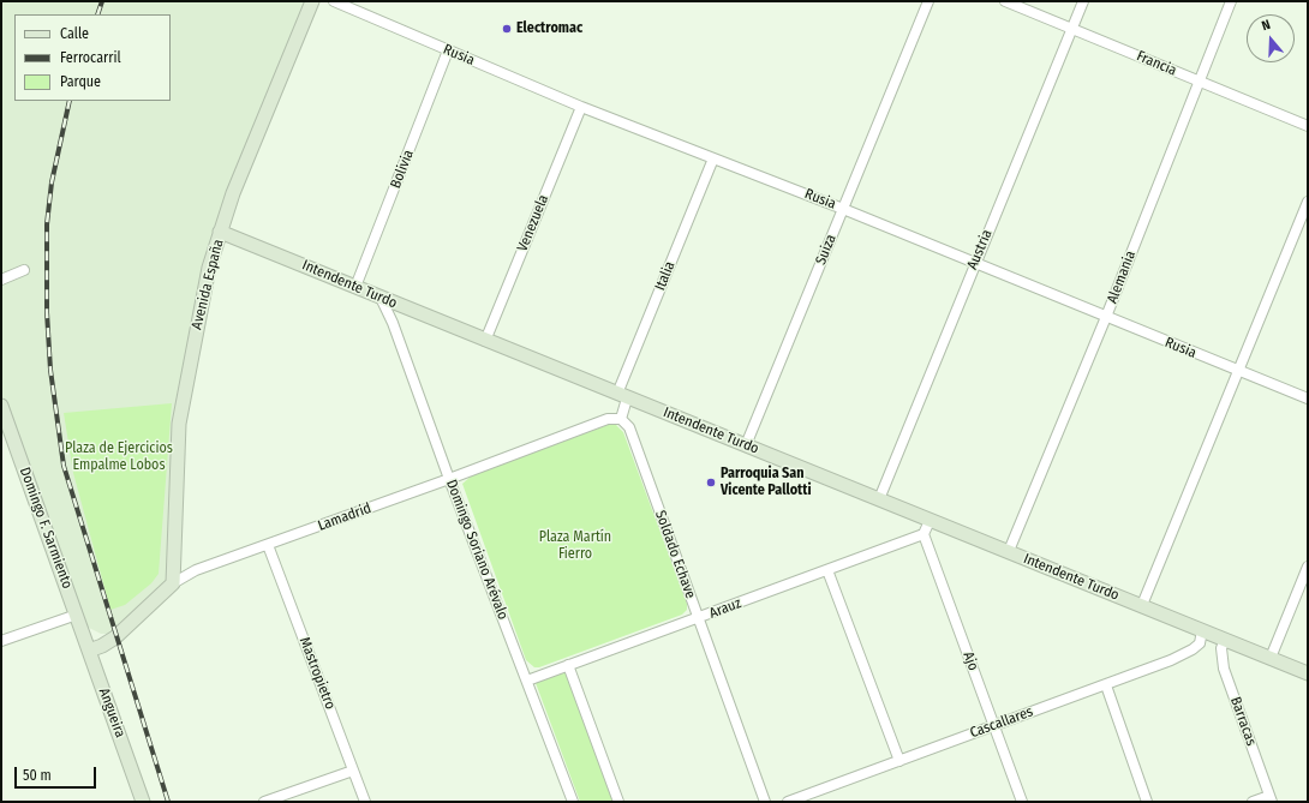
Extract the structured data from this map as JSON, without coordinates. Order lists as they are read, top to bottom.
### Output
{
  "streets": {
    "street": [
      "Rusia",
      "Francia",
      "Bolivia",
      "Venezuela",
      "Suiza",
      "Austria",
      "Italia",
      "Alemania",
      "Avenida España",
      "Intendente Turdo",
      "Lamadrid",
      "Domingo F. Sarmiento",
      "Domingo Soriano Arévalo",
      "Soldado Echave",
      "Arauz",
      "Ajo",
      "Mastropietro",
      "Angueira",
      "Barracas",
      "Cascallares"
    ]
  },
  "crossings": [
    ["Rusia", "Bolivia"],
    ["Rusia", "Venezuela"],
    ["Rusia", "Suiza"],
    ["Rusia", "Austria"],
    ["Rusia", "Italia"],
    ["Rusia", "Alemania"],
    ["Francia", "Austria"],
    ["Francia", "Alemania"],
    ["Bolivia", "Intendente Turdo"],
    ["Venezuela", "Intendente Turdo"],
    ["Suiza", "Intendente Turdo"],
    ["Austria", "Intendente Turdo"],
    ["Italia", "Intendente Turdo"],
    ["Italia", "Lamadrid"],
    ["Italia", "Soldado Echave"],
    ["Alemania", "Intendente Turdo"],
    ["Avenida España", "Intendente Turdo"],
    ["Avenida España", "Lamadrid"],
    ["Intendente Turdo", "Domingo Soriano Arévalo"],
    ["Intendente Turdo", "Barracas"],
    ["Intendente Turdo", "Cascallares"],
    ["Lamadrid", "Domingo F. Sarmiento"],
    ["Lamadrid", "Domingo Soriano Arévalo"],
    ["Lamadrid", "Soldado Echave"],
    ["Lamadrid", "Mastropietro"],
    ["Lamadrid", "Angueira"],
    ["Domingo F. Sarmiento", "Angueira"],
    ["Domingo Soriano Arévalo", "Arauz"],
    ["Soldado Echave", "Arauz"],
    ["Arauz", "Ajo"],
    ["Ajo", "Cascallares"]
  ],
  "parks": ["Plaza de Ejercicios Empalme Lobos", "Plaza Martín Fierro"],
  "places": ["Electromac", "Parroquia San Vicente Pallotti"],
  "legend": ["Calle", "Ferrocarril", "Parque"],
  "scale_bar": "50 m",
  "north": "top"
}
